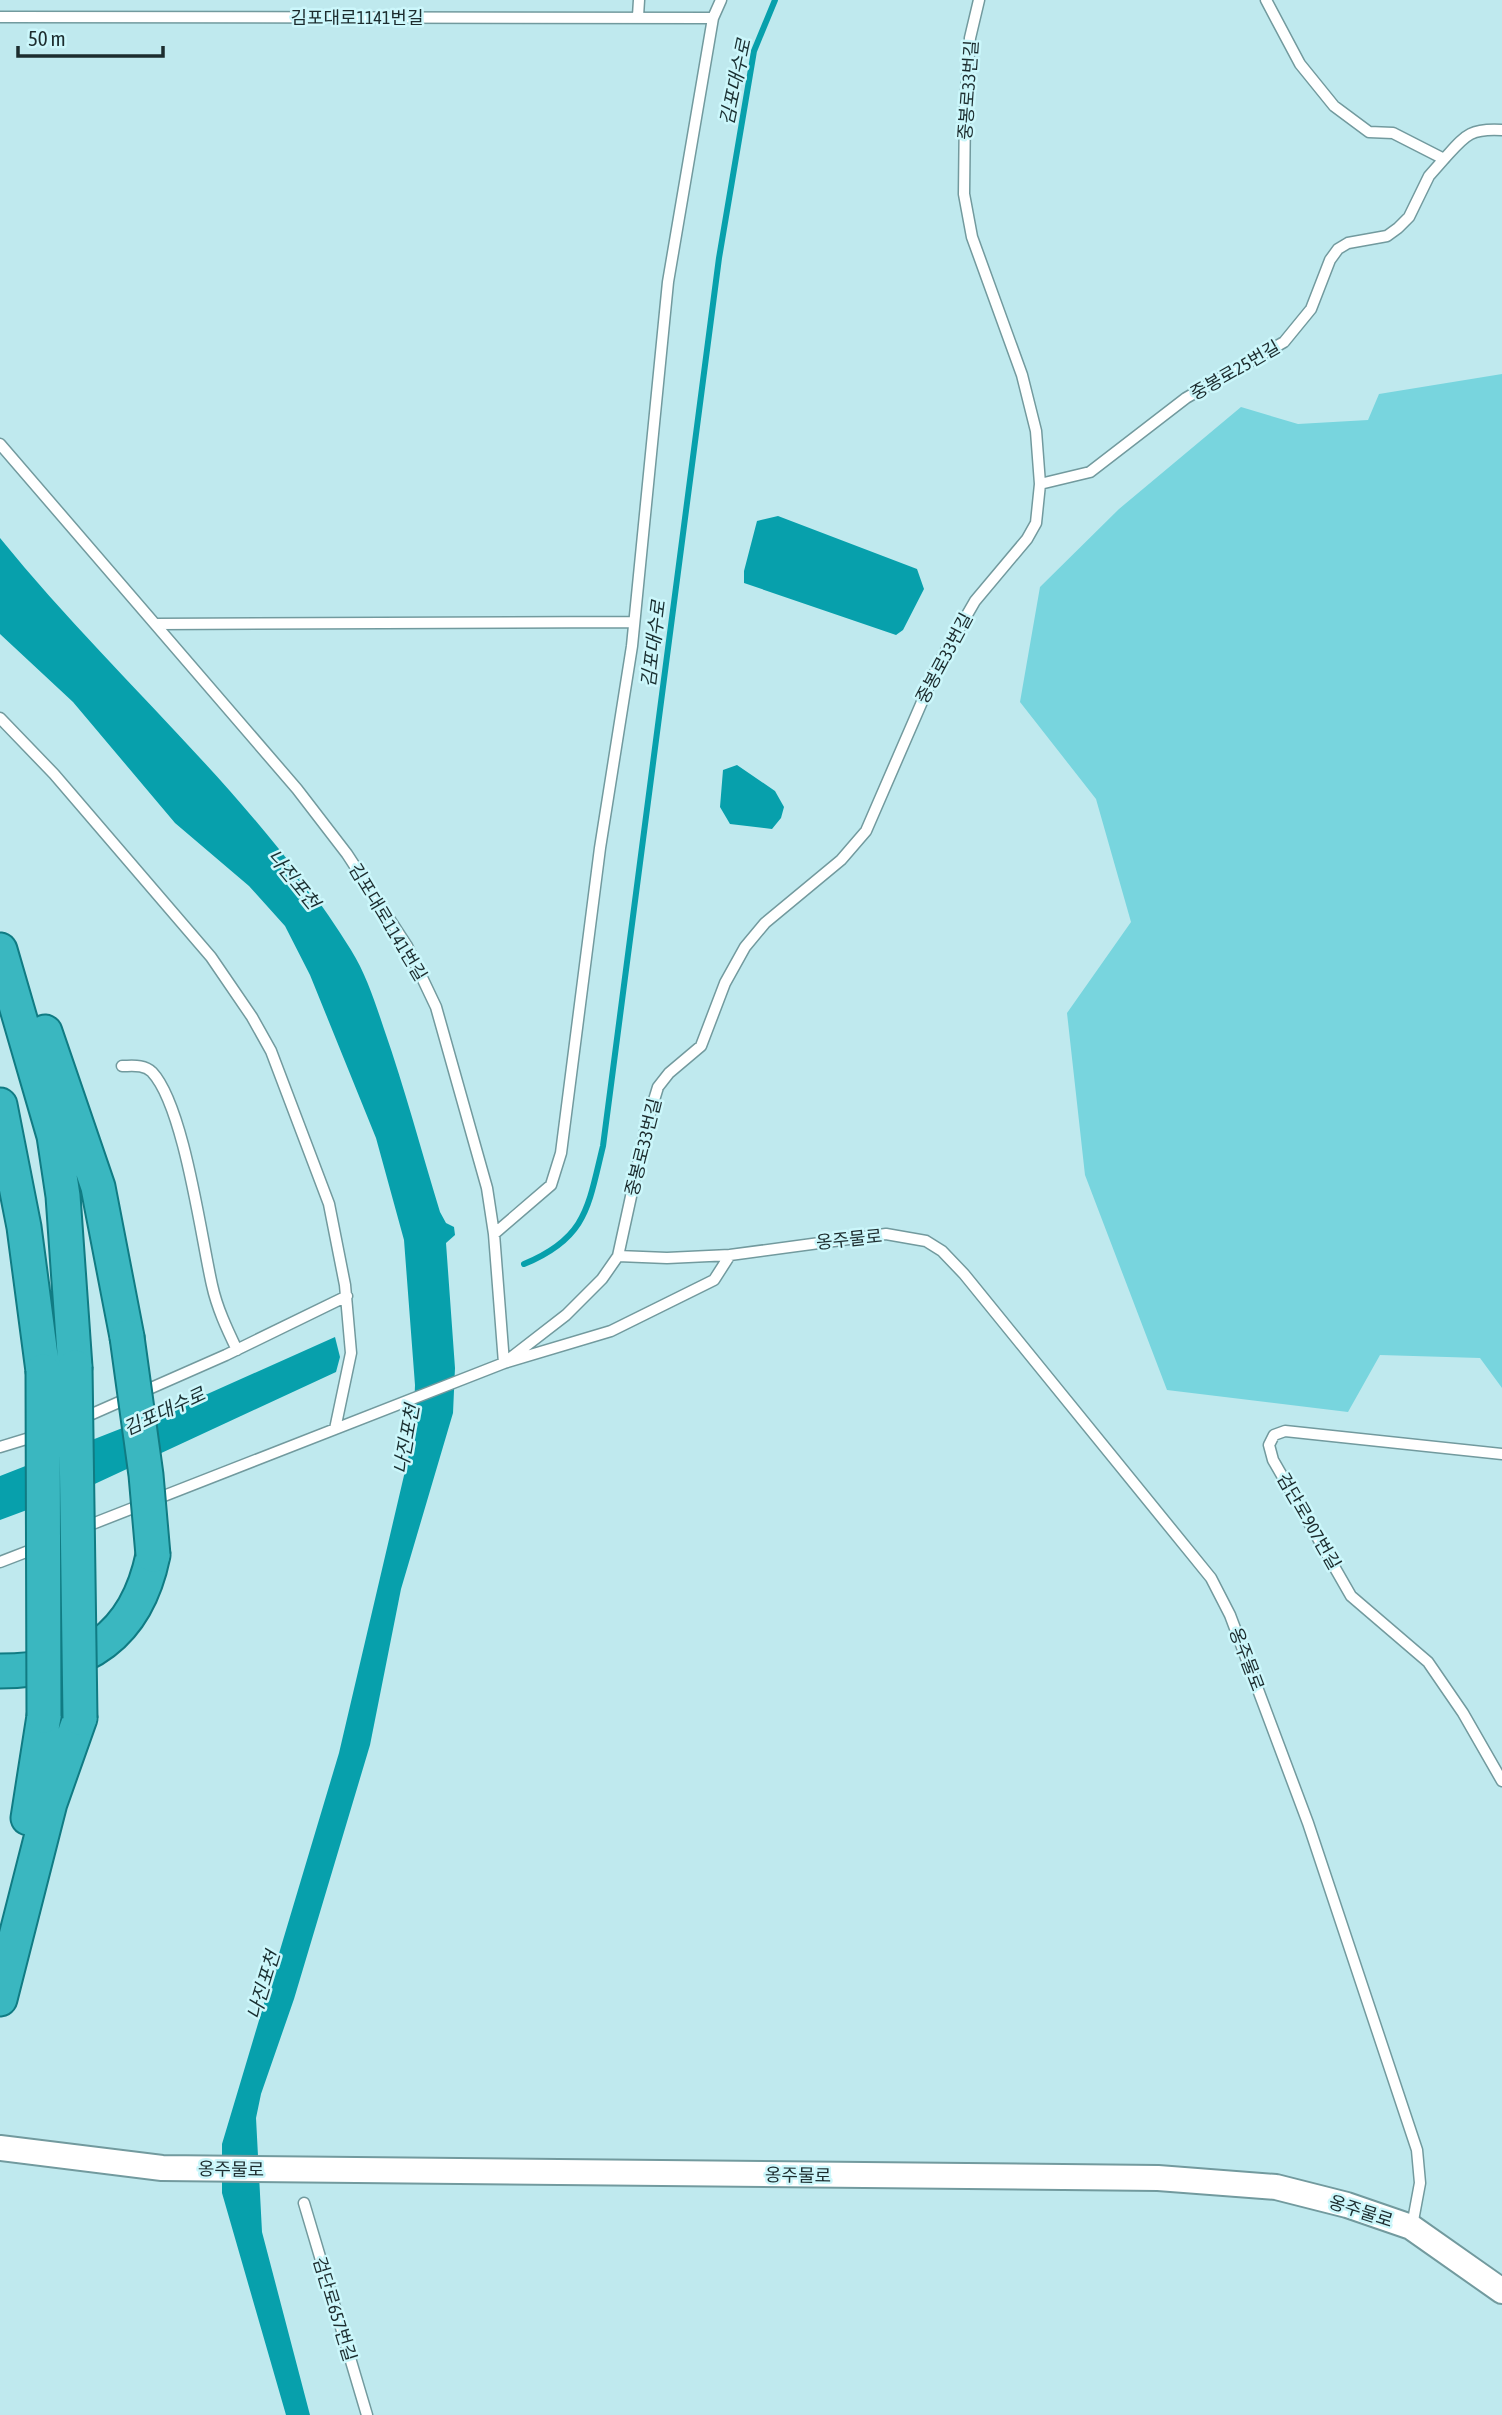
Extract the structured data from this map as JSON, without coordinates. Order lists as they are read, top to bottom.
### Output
{
  "streets": {
    "street": ["옹주물로"],
    "lane": [
      "김포대로1141번길",
      "중봉로33번길",
      "중봉로25번길",
      "검단로907번길",
      "검단로657번길"
    ]
  },
  "crossings": [
    ["중봉로33번길", "중봉로25번길"],
    ["중봉로33번길", "옹주물로"]
  ],
  "water": ["김포대수로", "나진포천"],
  "scale_bar": "50 m"
}
